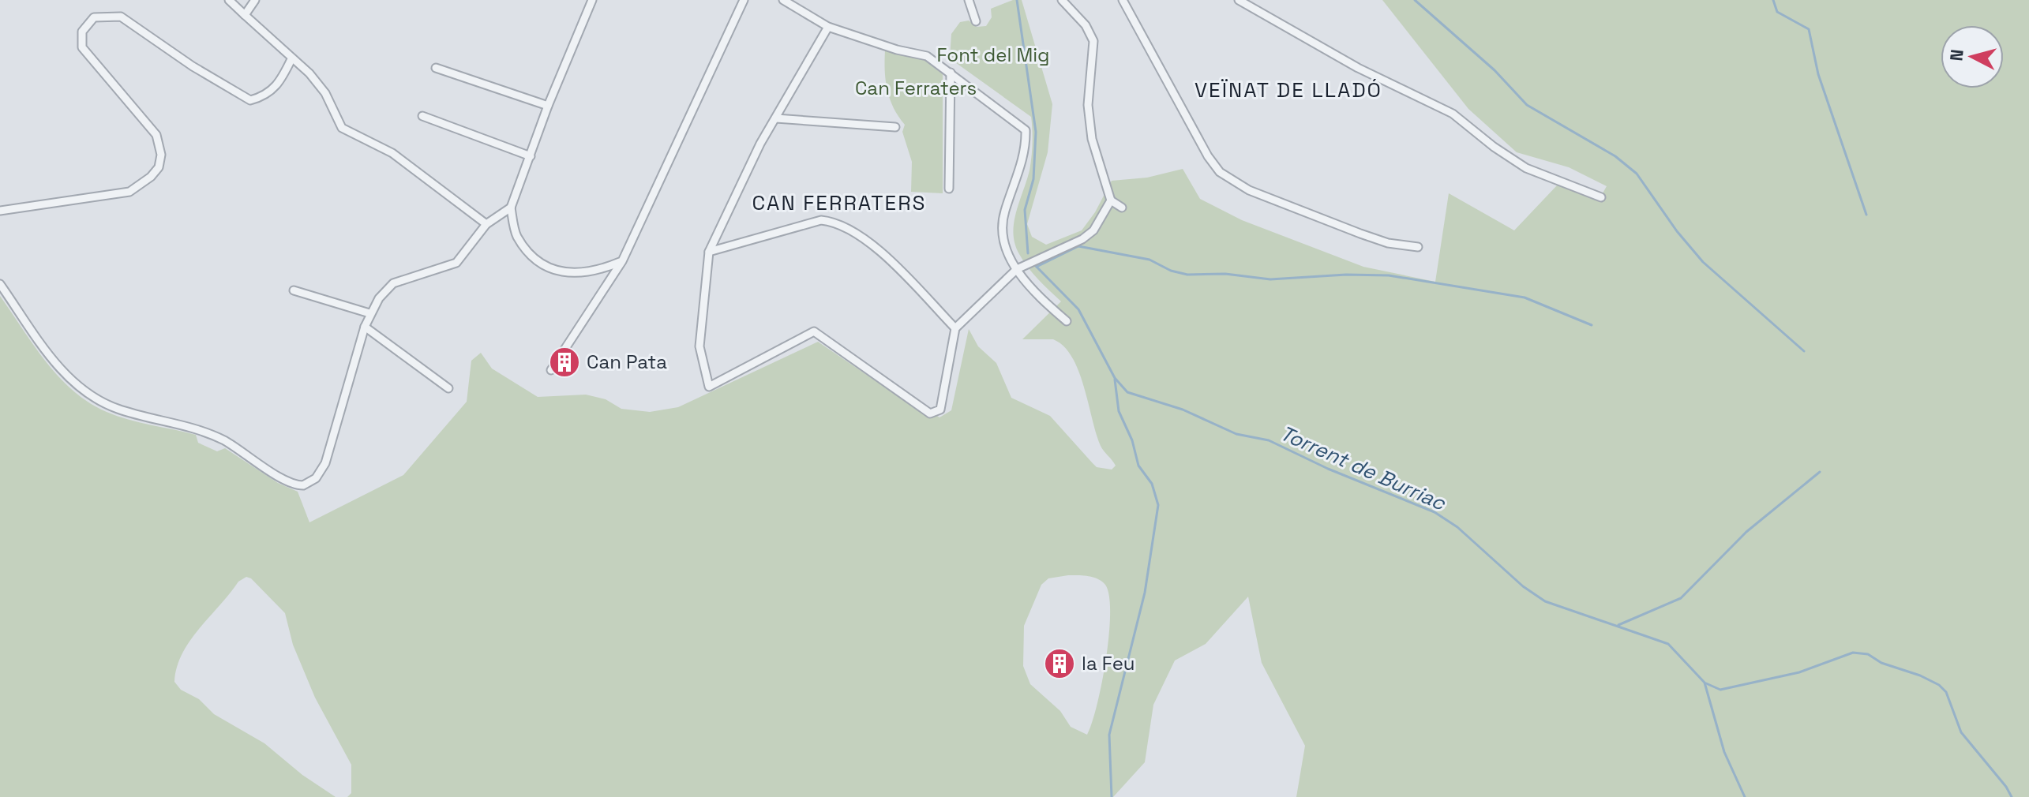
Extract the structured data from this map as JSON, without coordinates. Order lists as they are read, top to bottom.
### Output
{
  "districts": ["VEÏNAT DE LLADÓ", "CAN FERRATERS"],
  "water": ["Torrent de Burriac"],
  "parks": ["Font del Mig", "Can Ferraters"],
  "places": {
    "building": ["Can Pata", "la Feu"]
  },
  "north": "left"
}
